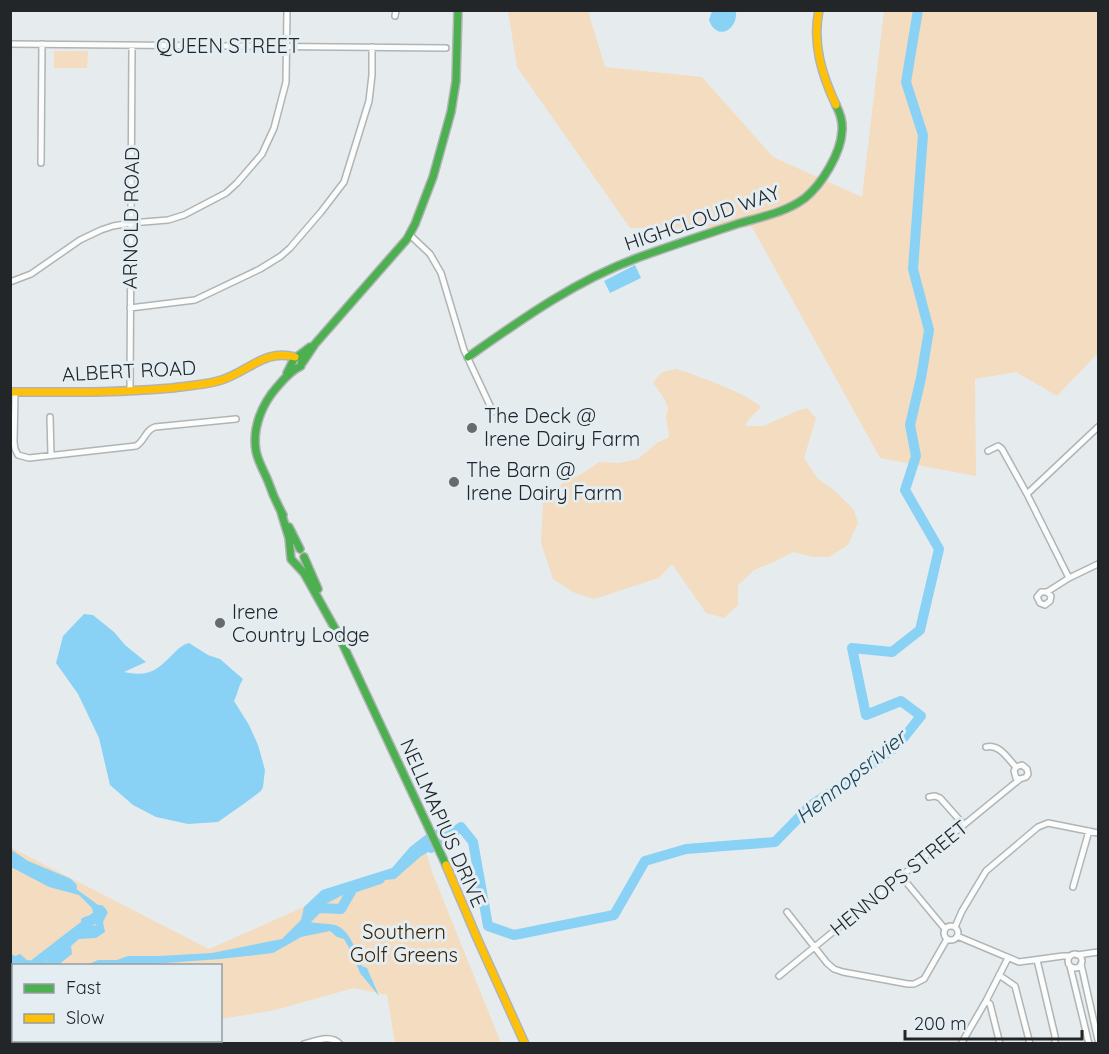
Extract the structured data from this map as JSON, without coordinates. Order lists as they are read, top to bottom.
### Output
{
  "streets": {
    "main road": ["HIGHCLOUD WAY", "ALBERT ROAD", "NELLMAPIUS DRIVE"],
    "street": ["QUEEN STREET", "ARNOLD ROAD", "HENNOPS STREET"]
  },
  "crossings": [
    ["QUEEN STREET", "ARNOLD ROAD"],
    ["ARNOLD ROAD", "ALBERT ROAD"]
  ],
  "water": ["Hennopsrivier"],
  "parks": ["Southern Golf Greens"],
  "places": ["The Deck @ Irene Dairy Farm", "The Barn @ Irene Dairy Farm", "Irene Country Lodge"],
  "legend": ["Fast", "Slow"],
  "scale_bar": "200 m"
}
